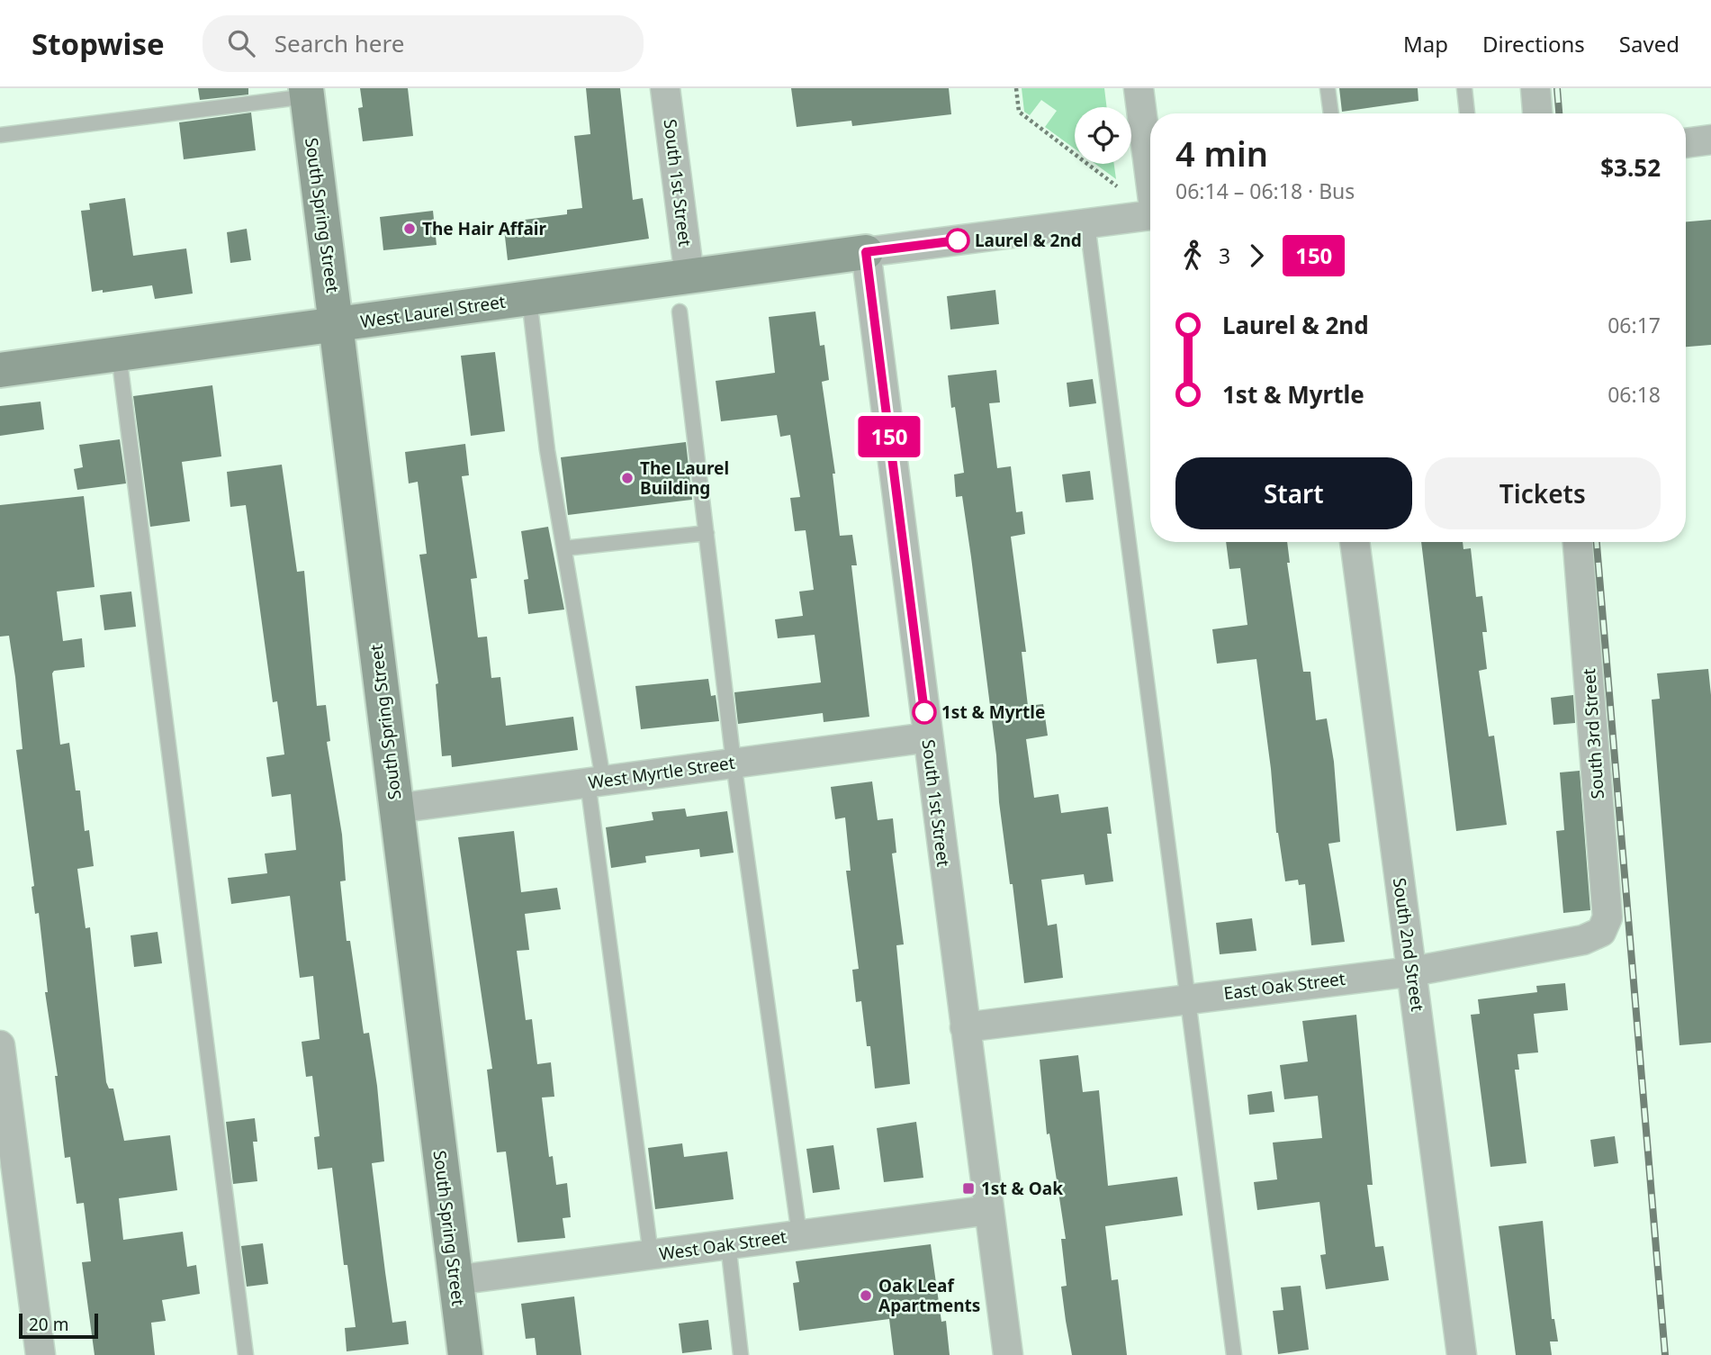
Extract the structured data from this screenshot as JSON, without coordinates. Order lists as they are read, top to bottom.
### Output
{
  "streets": {
    "street": [
      "South 1st Street",
      "South Spring Street",
      "West Laurel Street",
      "South 3rd Street",
      "West Myrtle Street",
      "South 2nd Street",
      "East Oak Street",
      "West Oak Street"
    ]
  },
  "crossings": [
    ["South 1st Street", "West Laurel Street"],
    ["South 1st Street", "West Myrtle Street"],
    ["South 1st Street", "East Oak Street"],
    ["South 1st Street", "West Oak Street"],
    ["South Spring Street", "West Laurel Street"],
    ["South Spring Street", "West Myrtle Street"],
    ["South Spring Street", "West Oak Street"],
    ["South 3rd Street", "East Oak Street"],
    ["South 2nd Street", "East Oak Street"]
  ],
  "places": {
    "other": [
      "The Hair Affair",
      "Laurel & 2nd",
      "The Laurel Building",
      "1st & Myrtle",
      "Oak Leaf Apartments"
    ],
    "transit": ["1st & Oak"]
  },
  "lines": ["bus line 150"],
  "scale_bar": "20 m",
  "page": {
    "header": "Stopwise",
    "search": "Search here",
    "nav": ["Map", "Directions", "Saved"],
    "on_map": "150",
    "heading": ["4 min", "06:14 – 06:18 · Bus", "$3.52"],
    "legs": ["3", "150"],
    "list": [
      {
        "name": "Laurel & 2nd",
        "value": "06:17"
      },
      {
        "name": "1st & Myrtle",
        "value": "06:18"
      }
    ],
    "buttons": ["Start", "Tickets"],
    "scale": "20 m"
  }
}
